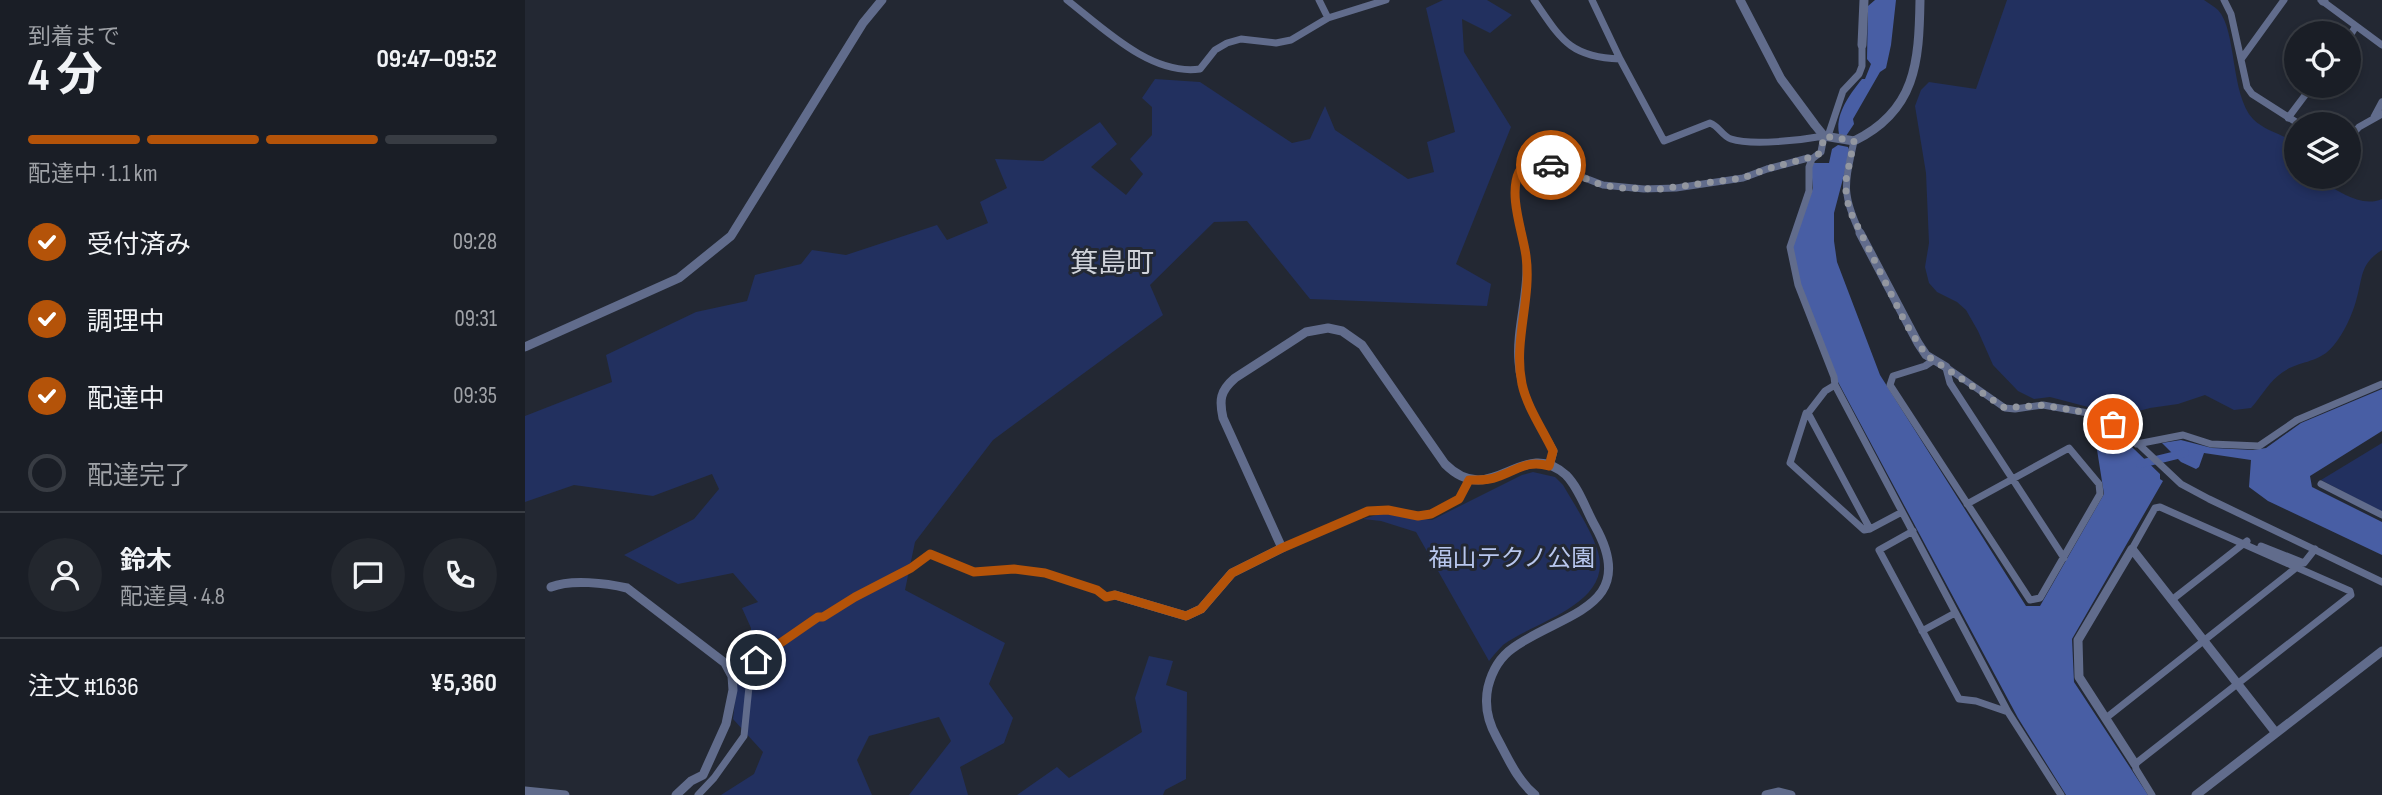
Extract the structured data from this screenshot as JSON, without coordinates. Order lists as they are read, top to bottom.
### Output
{
  "districts": ["箕島町"],
  "parks": ["福山テクノ公園"],
  "page": {
    "heading": ["4 分", "到着まで", "09:47–09:52"],
    "panel": [
      "鈴木",
      "配達員 · 4.8",
      "注文 #1636",
      "¥5,360"
    ],
    "bar": "配達中 · 1.1 km",
    "list": [
      ["受付済み", "09:28"],
      ["調理中", "09:31"],
      ["配達中", "09:35"],
      "配達完了"
    ]
  }
}
